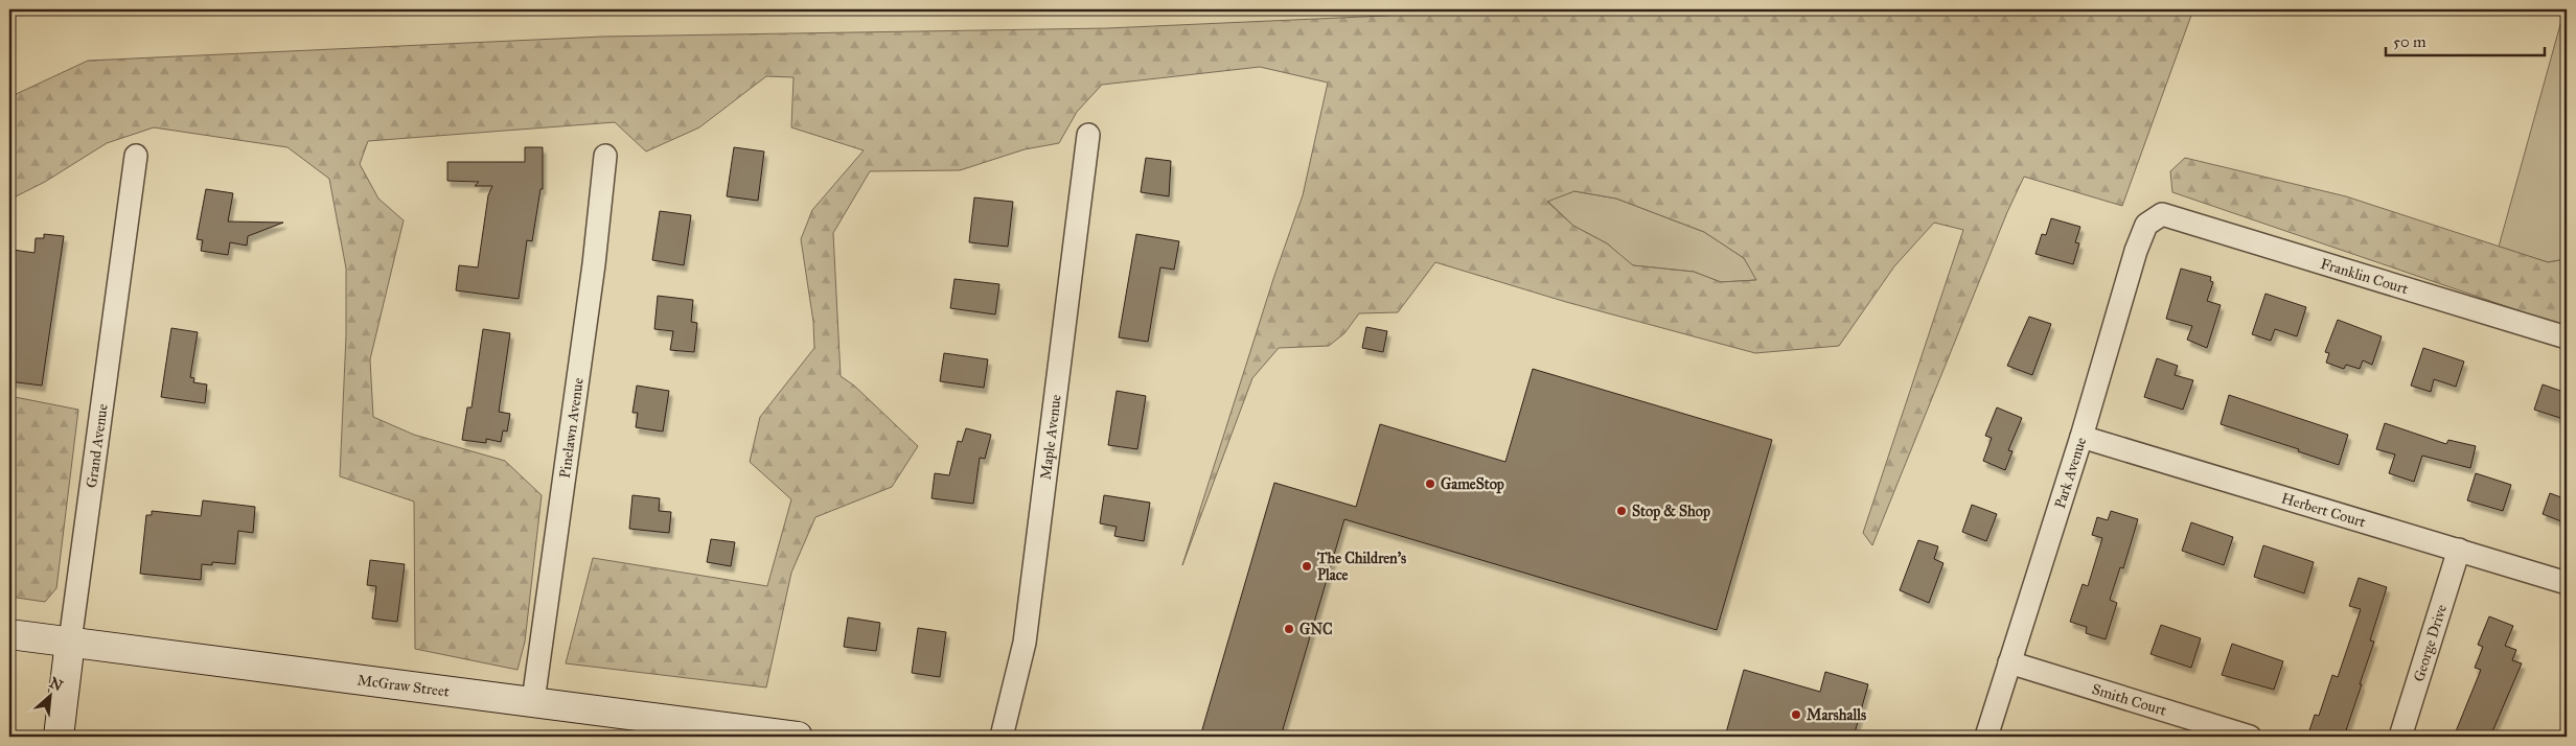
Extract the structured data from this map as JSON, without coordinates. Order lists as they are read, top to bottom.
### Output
{
  "streets": {
    "street": [
      "Franklin Court",
      "Pinelawn Avenue",
      "Maple Avenue",
      "Grand Avenue",
      "Park Avenue",
      "Herbert Court",
      "George Drive",
      "McGraw Street",
      "Smith Court"
    ]
  },
  "crossings": [
    ["Franklin Court", "Park Avenue"],
    ["Pinelawn Avenue", "McGraw Street"],
    ["Grand Avenue", "McGraw Street"],
    ["Park Avenue", "Herbert Court"],
    ["Park Avenue", "Smith Court"],
    ["Herbert Court", "George Drive"]
  ],
  "places": [
    "GameStop",
    "Stop & Shop",
    "The Children's Place",
    "GNC",
    "Marshalls"
  ],
  "scale_bar": "50 m",
  "north": "top right"
}
